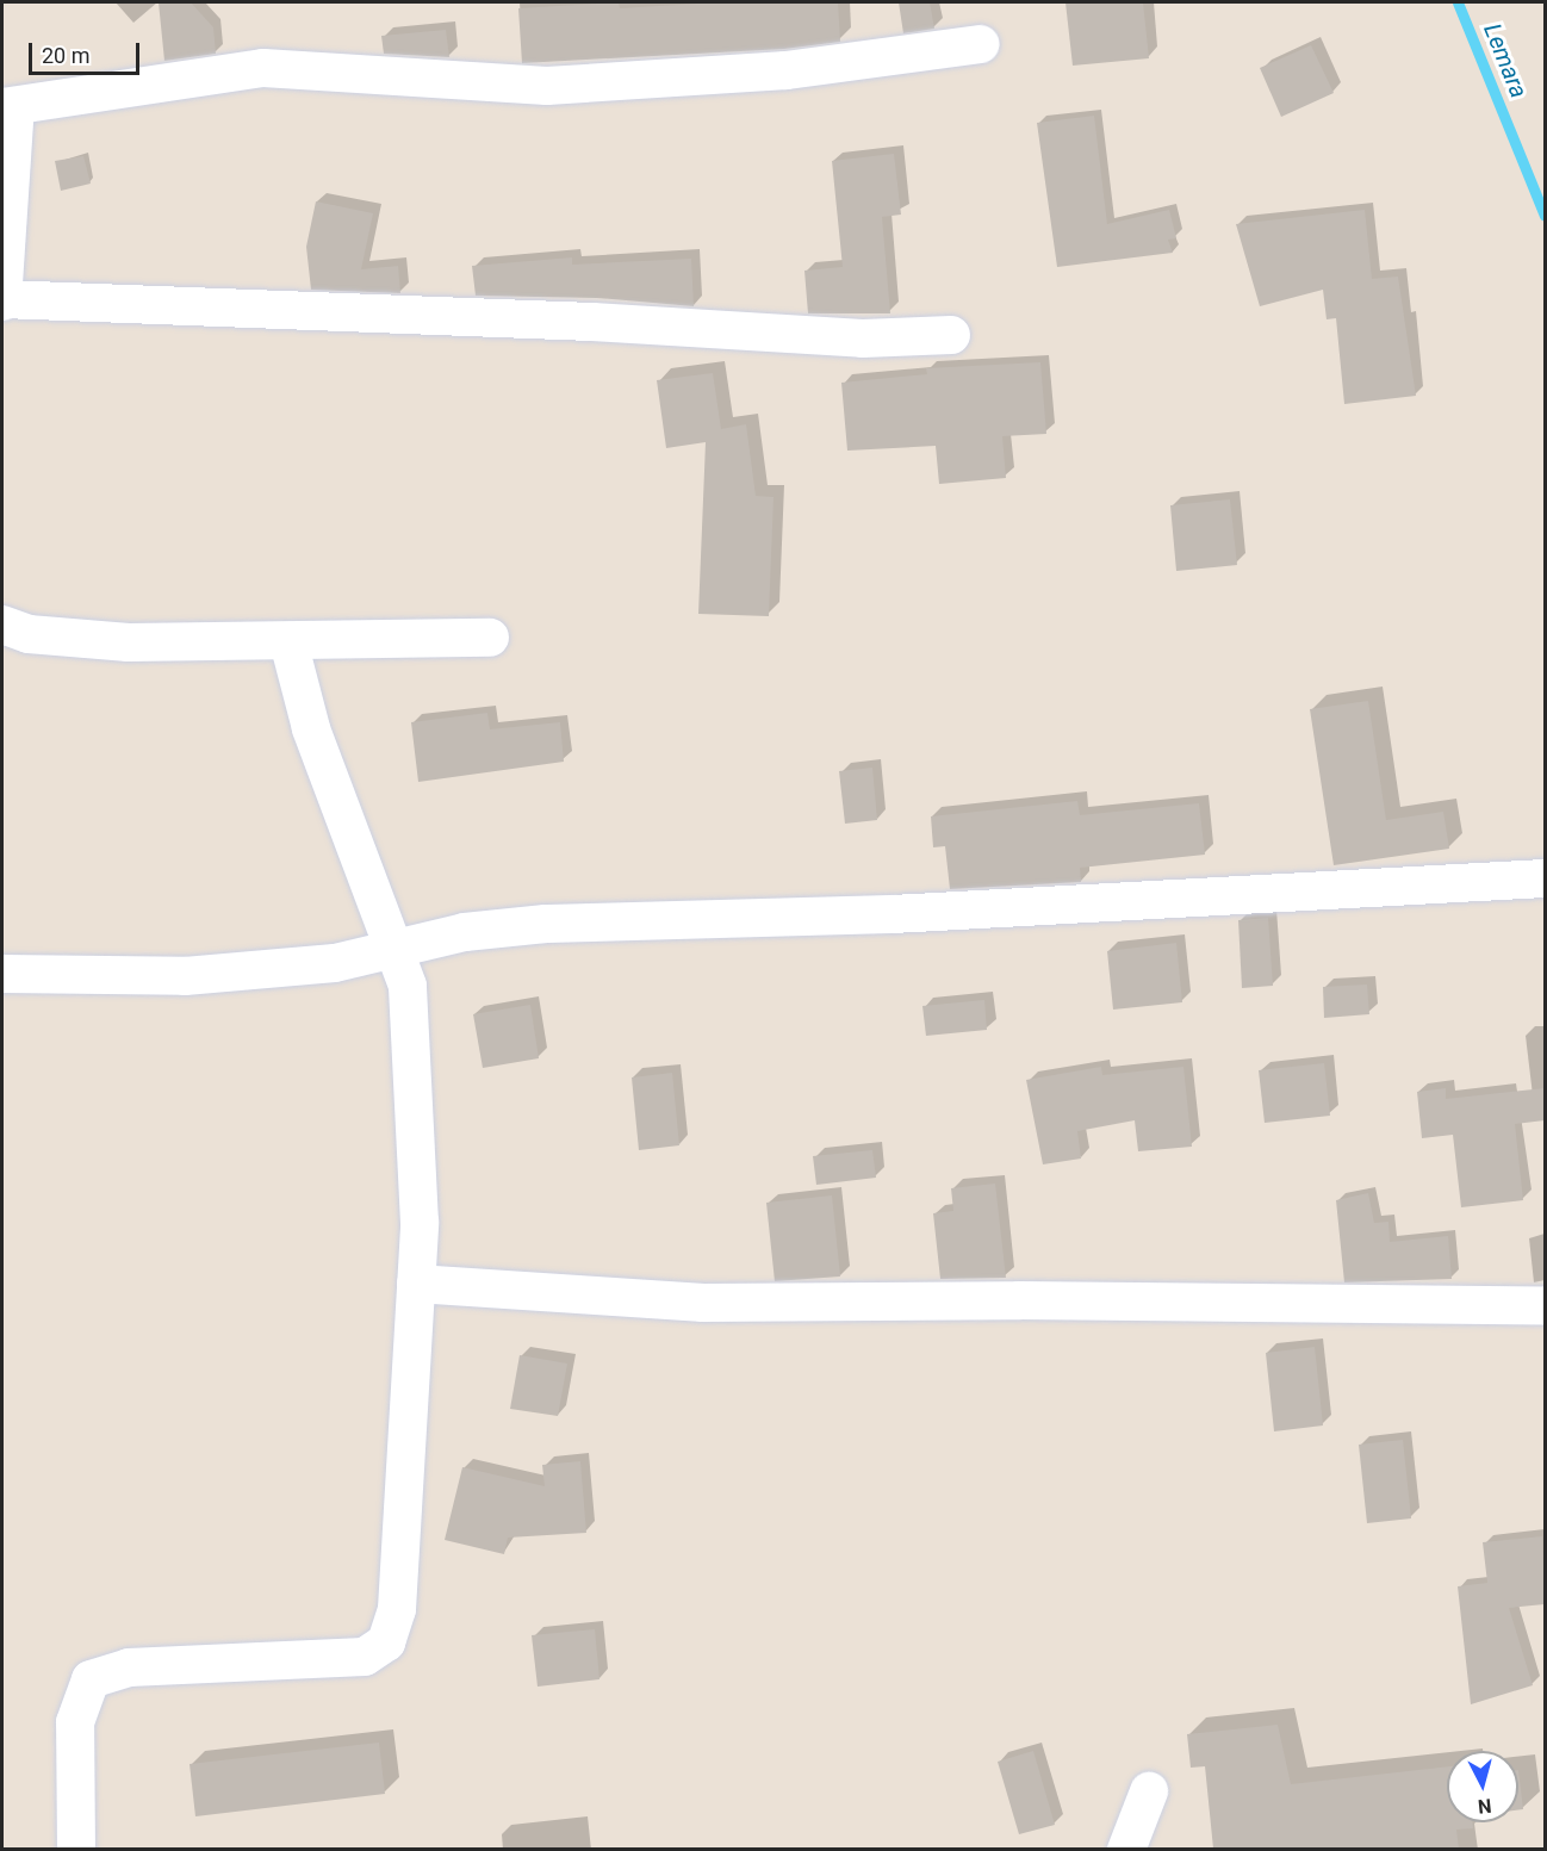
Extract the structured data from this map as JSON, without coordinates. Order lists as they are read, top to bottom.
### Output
{
  "water": ["Lemara"],
  "scale_bar": "20 m",
  "north": "bottom"
}
